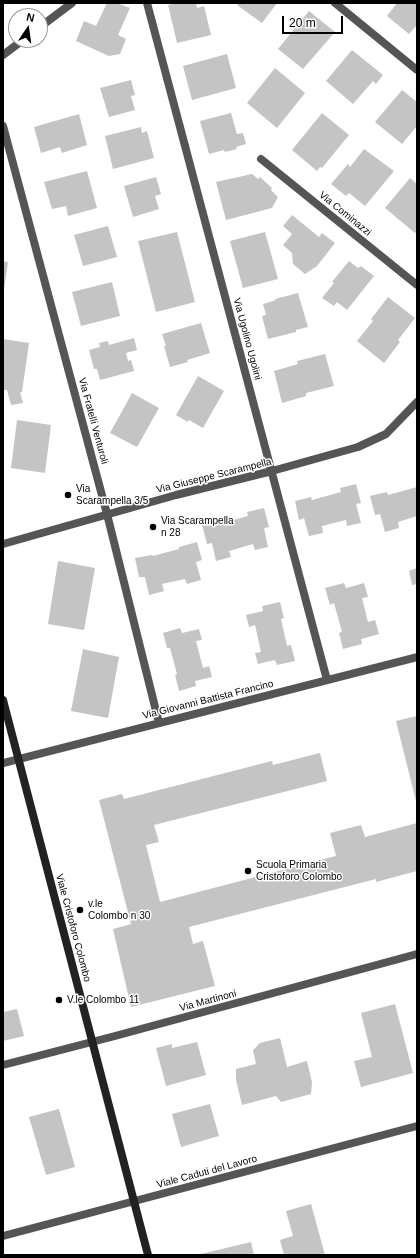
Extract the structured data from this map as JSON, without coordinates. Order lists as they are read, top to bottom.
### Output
{
  "streets": {
    "street": [
      "Via Cominazzi",
      "Via Ugolino Ugolini",
      "Via Fratelli Venturoli",
      "Via Giuseppe Scarampella",
      "Via Giovanni Battista Francino",
      "Viale Cristoforo Colombo",
      "Via Martinoni",
      "Viale Caduti del Lavoro"
    ]
  },
  "crossings": [
    ["Via Ugolino Ugolini", "Via Giuseppe Scarampella"],
    ["Via Ugolino Ugolini", "Via Giovanni Battista Francino"],
    ["Via Fratelli Venturoli", "Via Giuseppe Scarampella"],
    ["Via Fratelli Venturoli", "Via Giovanni Battista Francino"],
    ["Via Giovanni Battista Francino", "Viale Cristoforo Colombo"],
    ["Viale Cristoforo Colombo", "Via Martinoni"],
    ["Viale Cristoforo Colombo", "Viale Caduti del Lavoro"]
  ],
  "places": [
    "Via Scarampella 3/5",
    "Via Scarampella n 28",
    "Scuola Primaria Cristoforo Colombo",
    "v.le Colombo n 30",
    "V.le Colombo 11"
  ],
  "scale_bar": "20 m",
  "north": "top"
}
